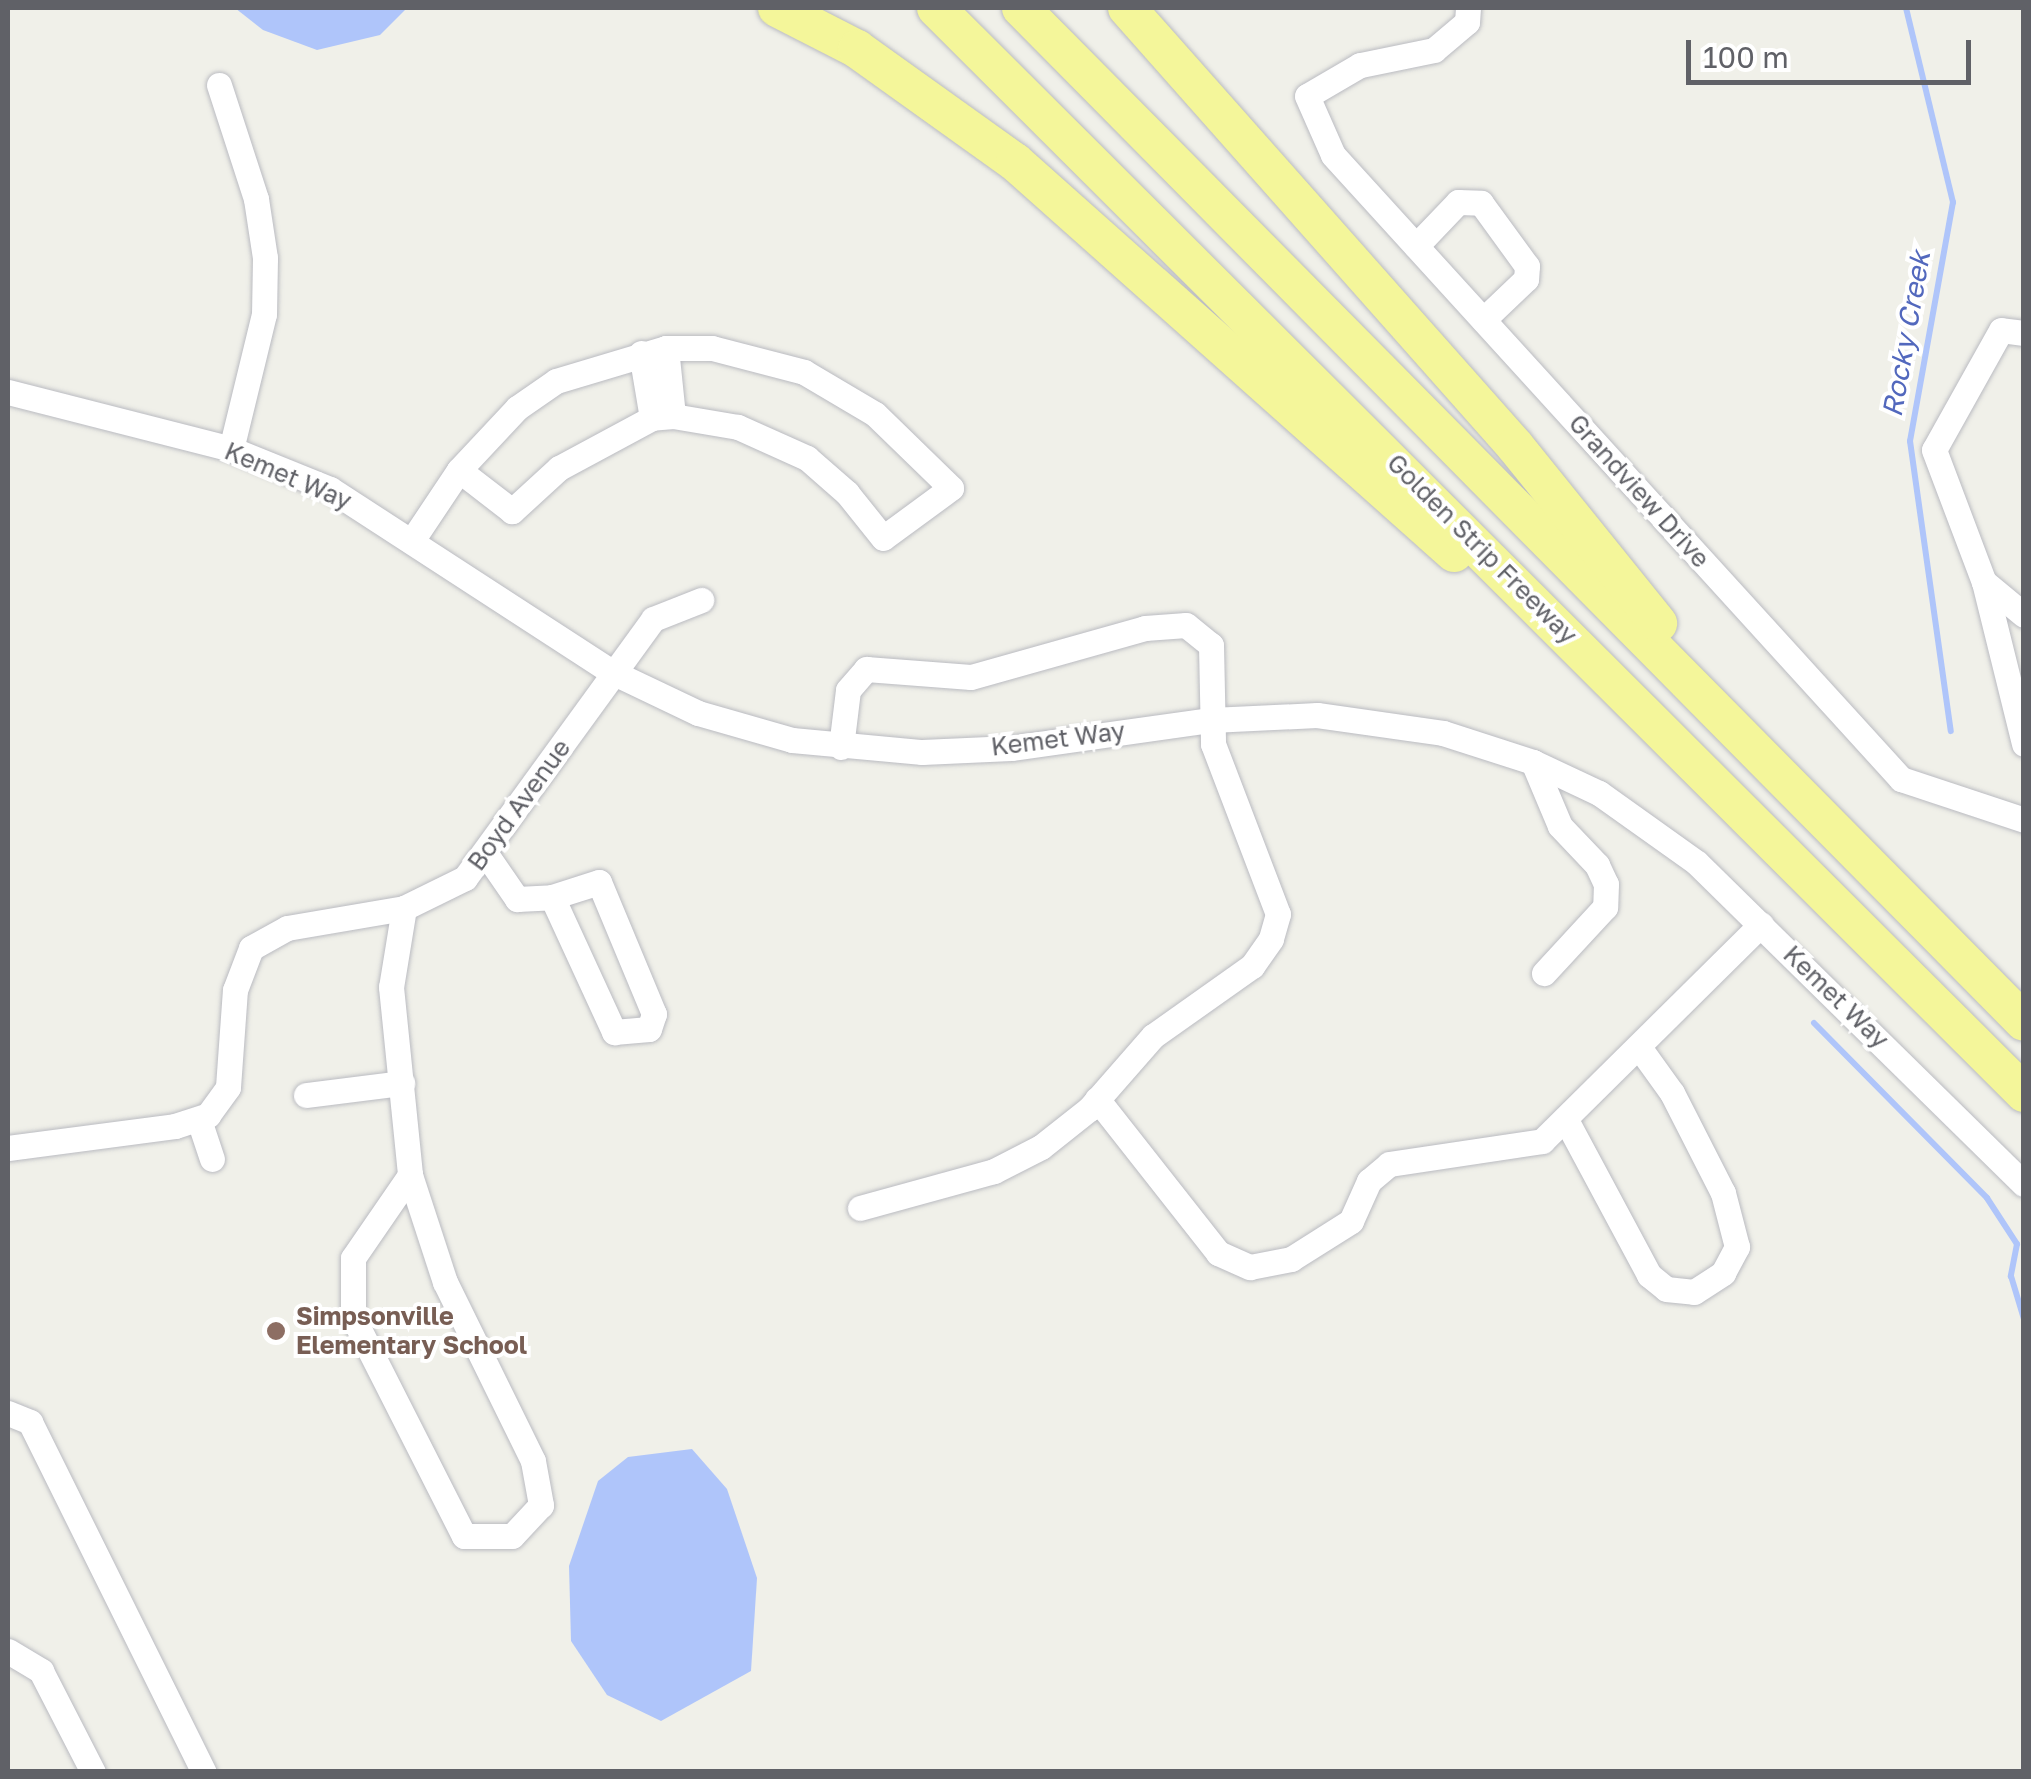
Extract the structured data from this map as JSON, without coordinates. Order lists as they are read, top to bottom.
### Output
{
  "streets": {
    "highway": ["Golden Strip Freeway"],
    "street": ["Kemet Way", "Grandview Drive", "Boyd Avenue"]
  },
  "crossings": [
    ["Kemet Way", "Boyd Avenue"]
  ],
  "water": ["Rocky Creek"],
  "places": ["Simpsonville Elementary School"],
  "scale_bar": "100 m"
}
